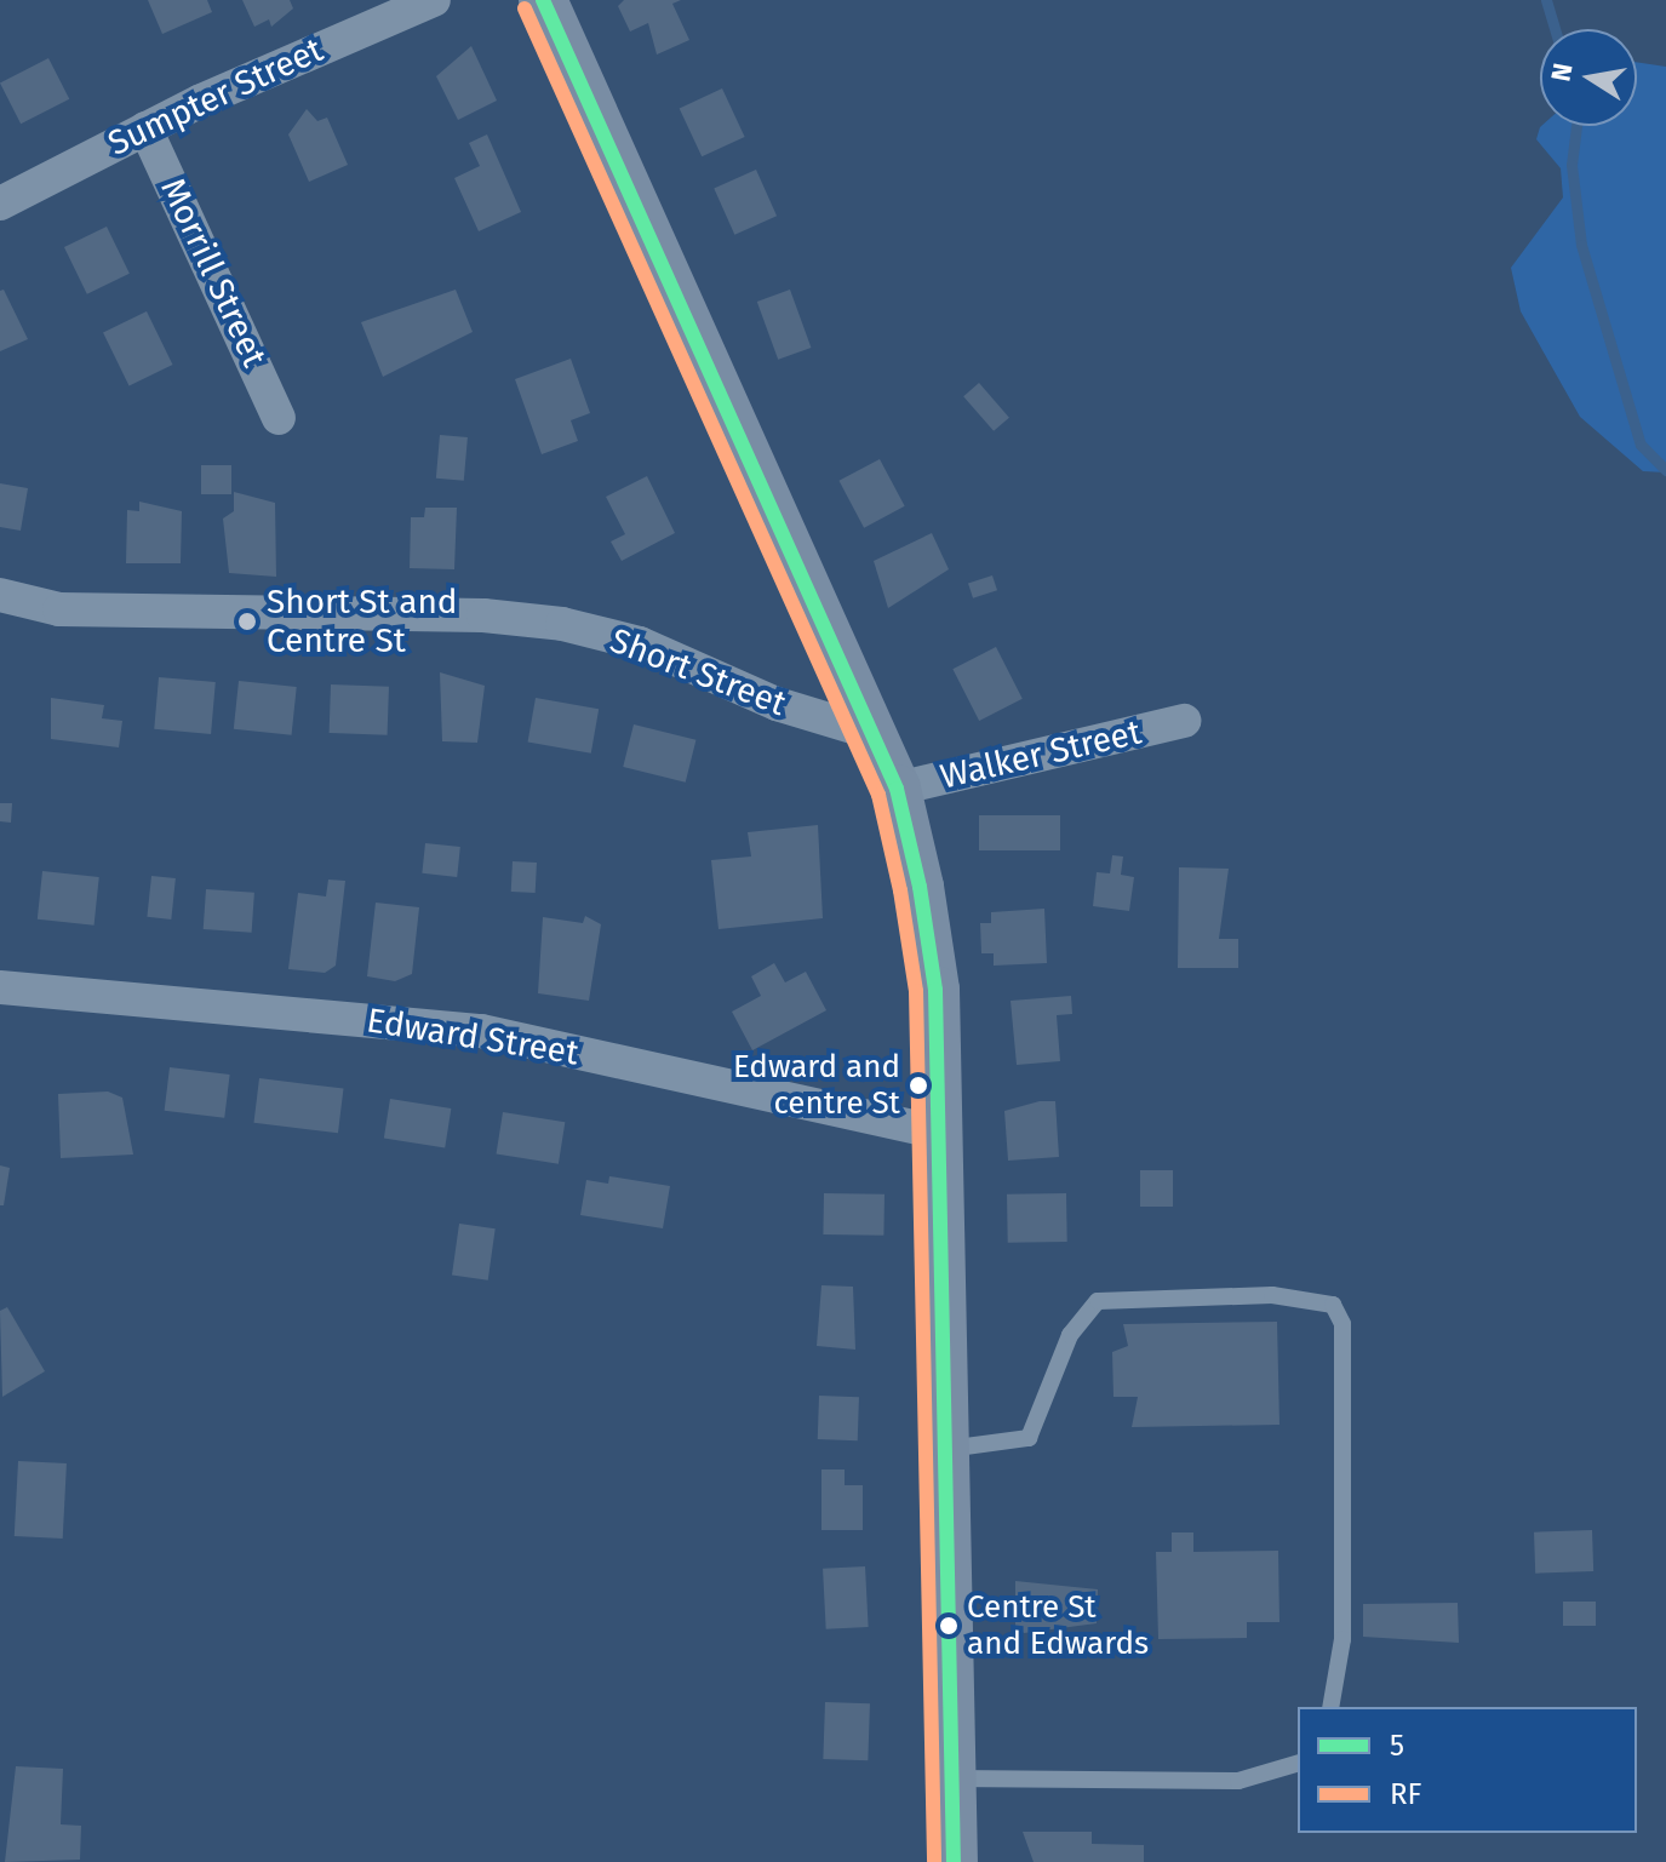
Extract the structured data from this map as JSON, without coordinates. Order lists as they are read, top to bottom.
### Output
{
  "streets": {
    "street": [
      "Sumpter Street",
      "Morrill Street",
      "Short Street",
      "Walker Street",
      "Edward Street"
    ]
  },
  "crossings": [
    ["Sumpter Street", "Morrill Street"]
  ],
  "places": ["Short St and Centre St", "Edward and centre St", "Centre St and Edwards"],
  "lines": ["transit line 5", "transit line RF"],
  "legend": ["5", "RF"],
  "north": "left"
}
